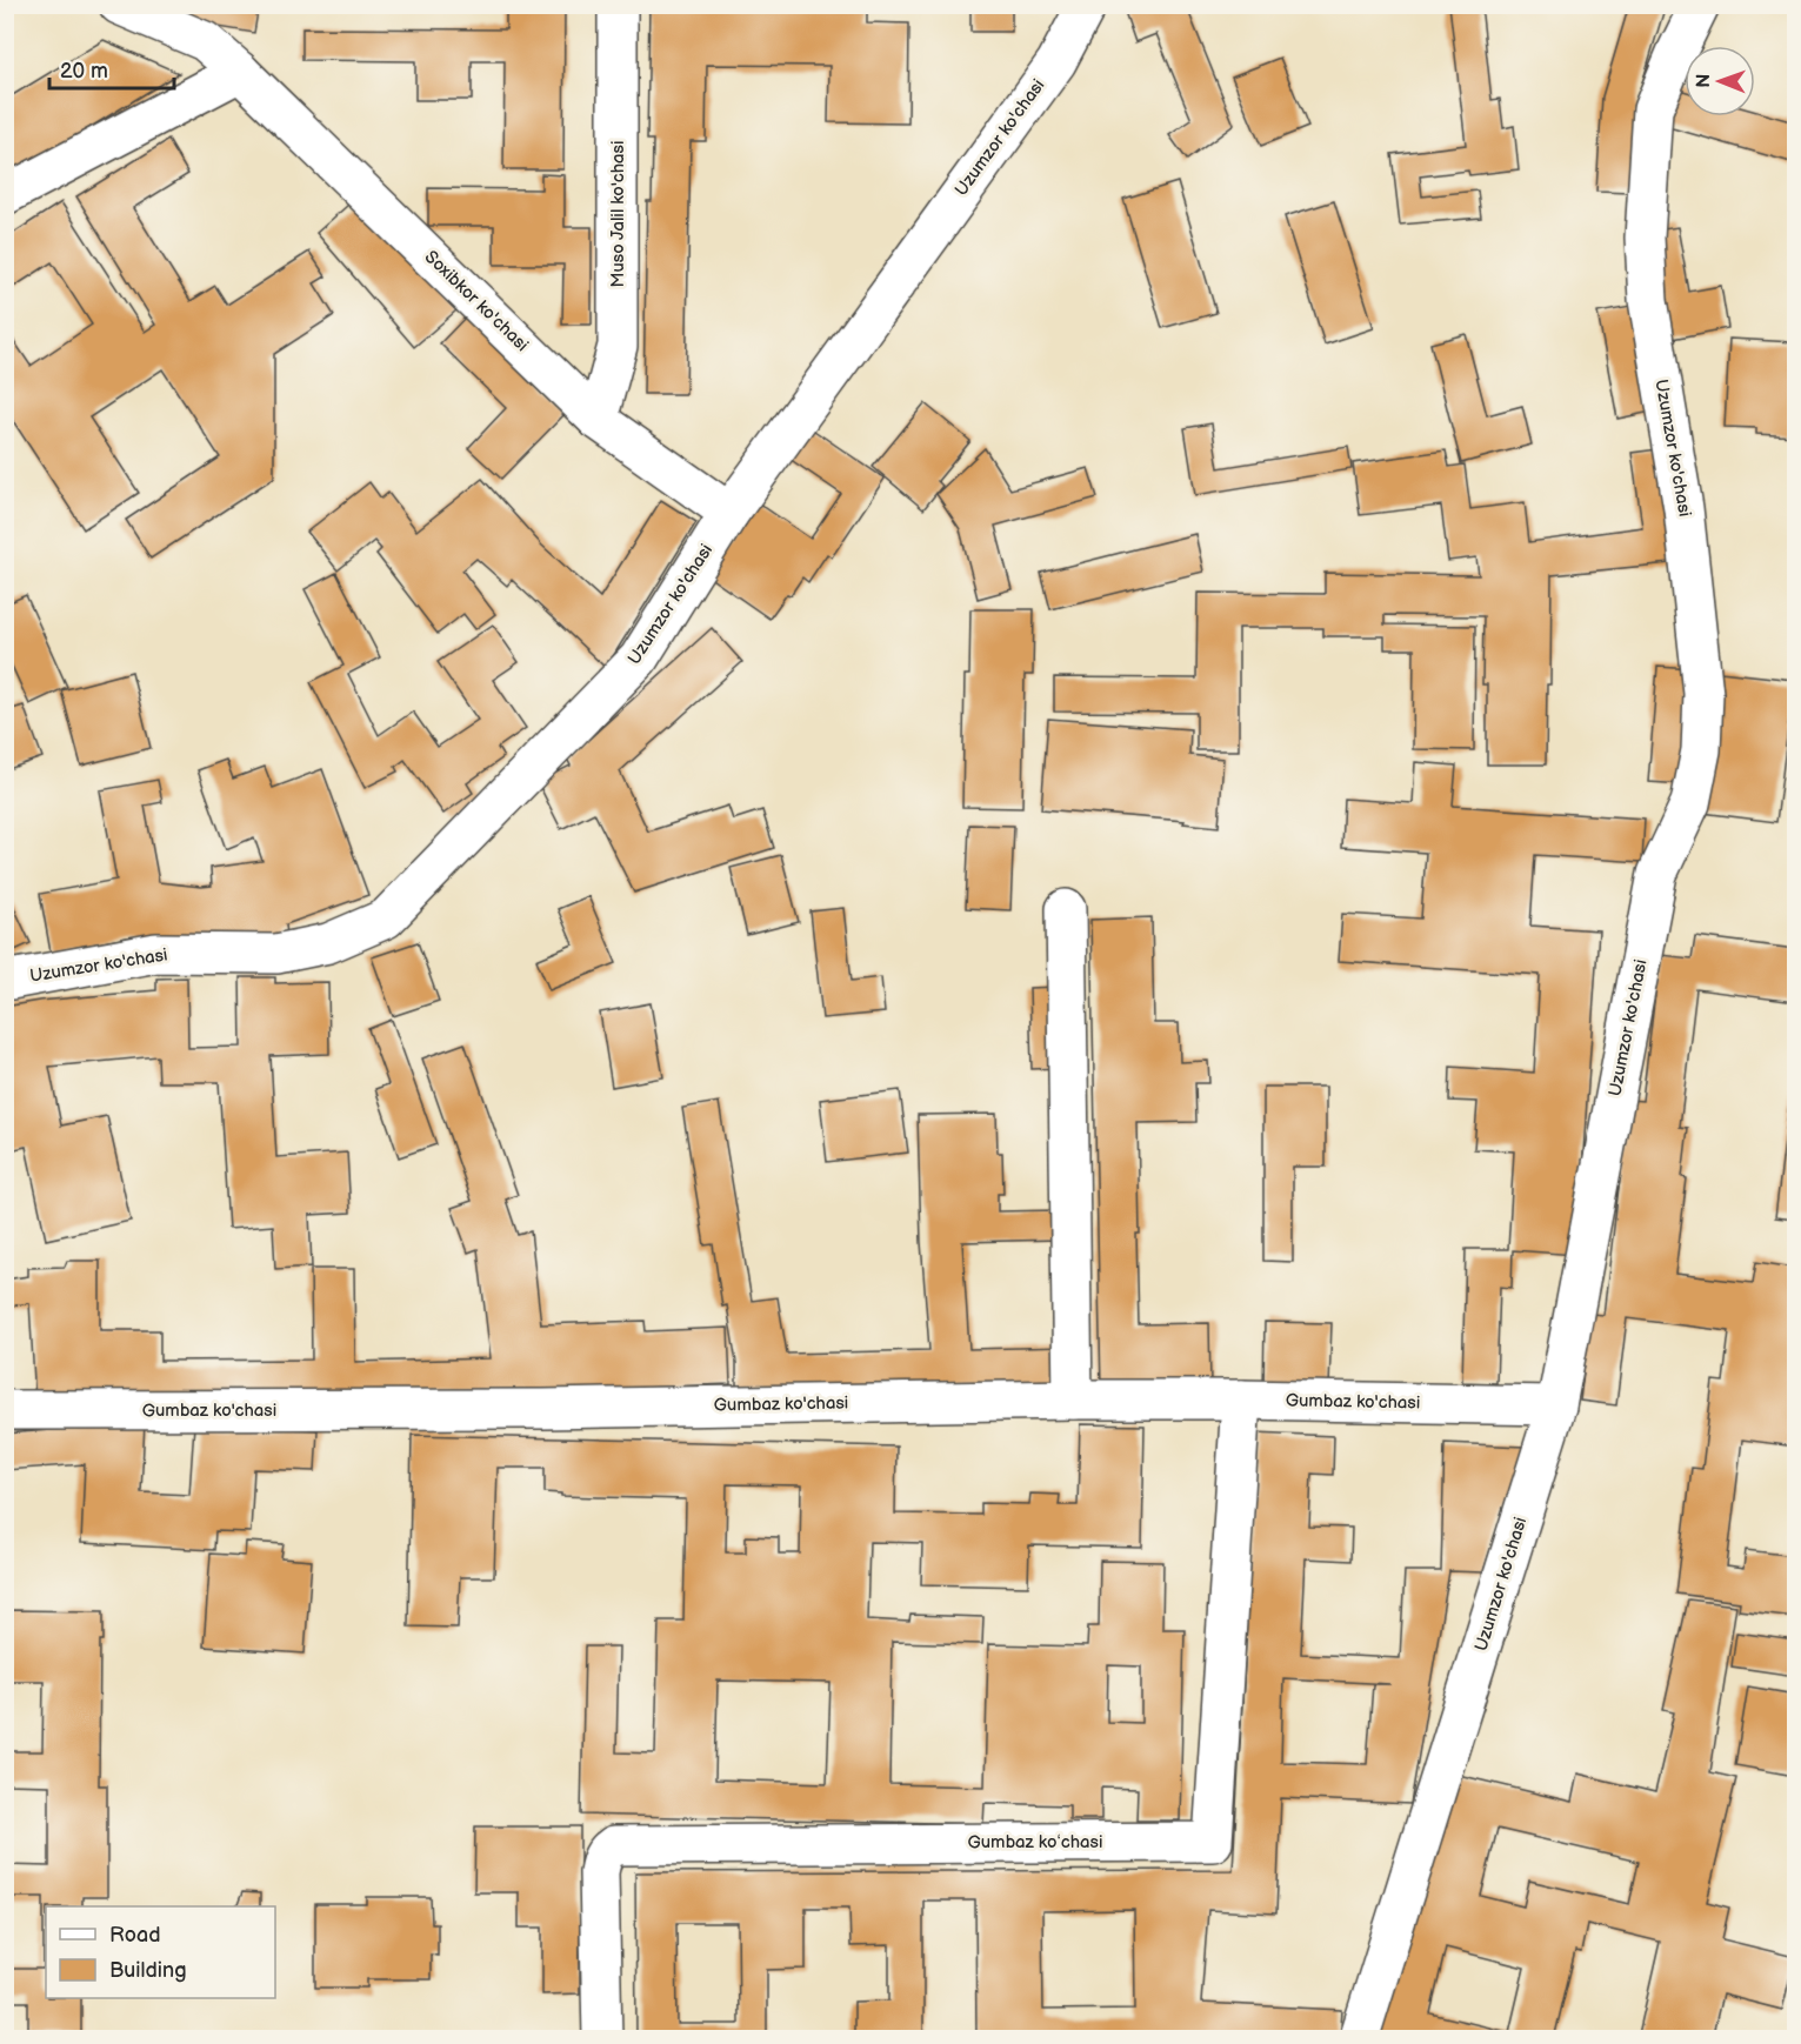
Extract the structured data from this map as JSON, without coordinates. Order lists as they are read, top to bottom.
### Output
{
  "streets": {
    "street": [
      "Uzumzor ko'chasi",
      "Muso Jalil ko'chasi",
      "Soxibkor ko'chasi",
      "Gumbaz ko'chasi",
      "Gumbaz koʻchasi"
    ]
  },
  "crossings": [
    ["Uzumzor ko'chasi", "Soxibkor ko'chasi"],
    ["Uzumzor ko'chasi", "Gumbaz ko'chasi"],
    ["Muso Jalil ko'chasi", "Soxibkor ko'chasi"],
    ["Gumbaz ko'chasi", "Gumbaz koʻchasi"]
  ],
  "legend": ["Road", "Building"],
  "scale_bar": "20 m",
  "north": "left"
}
